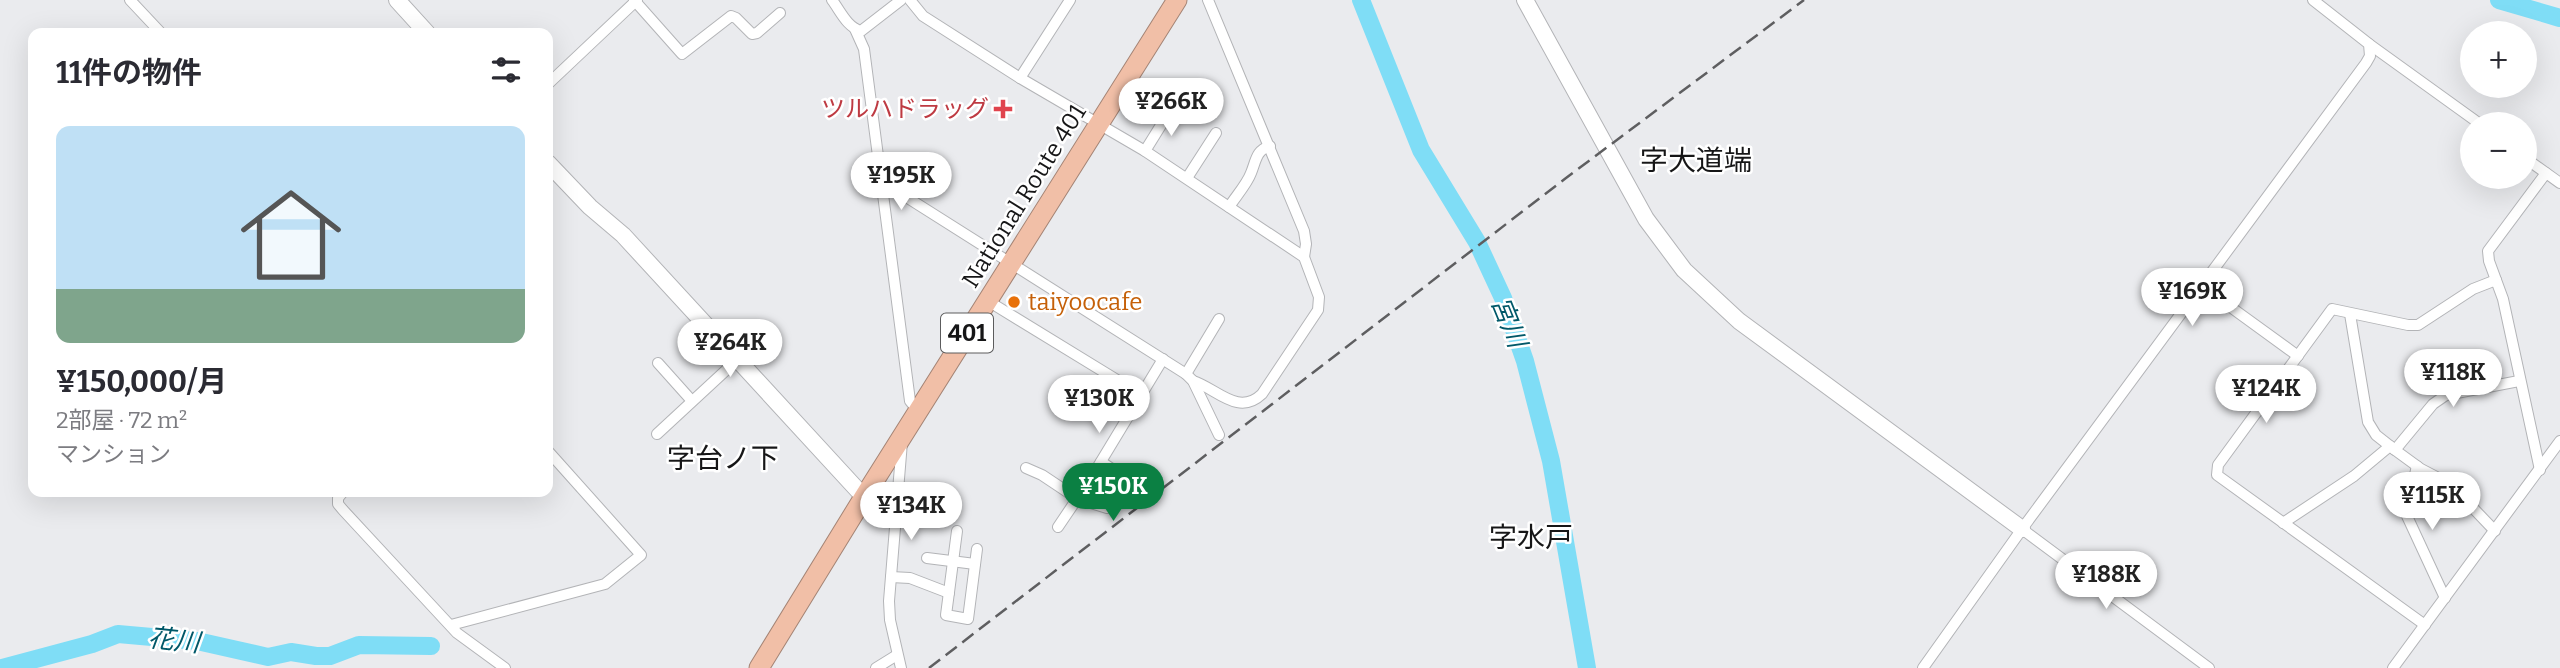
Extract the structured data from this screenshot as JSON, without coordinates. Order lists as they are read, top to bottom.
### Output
{
  "streets": {
    "highway": ["National Route 401", "401"]
  },
  "districts": ["字大道端", "字台ノ下", "字水戸"],
  "water": ["宮川", "花川"],
  "places": {
    "health": ["ツルハドラッグ"],
    "other": ["taiyoocafe"]
  },
  "page": {
    "map_buttons": ["+", "−"],
    "heading": "11件の物件",
    "price": [
      "¥266K",
      "¥195K",
      "¥169K",
      "¥264K",
      "¥118K",
      "¥124K",
      "¥130K",
      "¥150K",
      "¥115K",
      "¥134K",
      "¥188K"
    ],
    "list": [
      {
        "name": "¥150,000/月",
        "note": "2部屋 · 72 m² · マンション"
      }
    ]
  }
}
